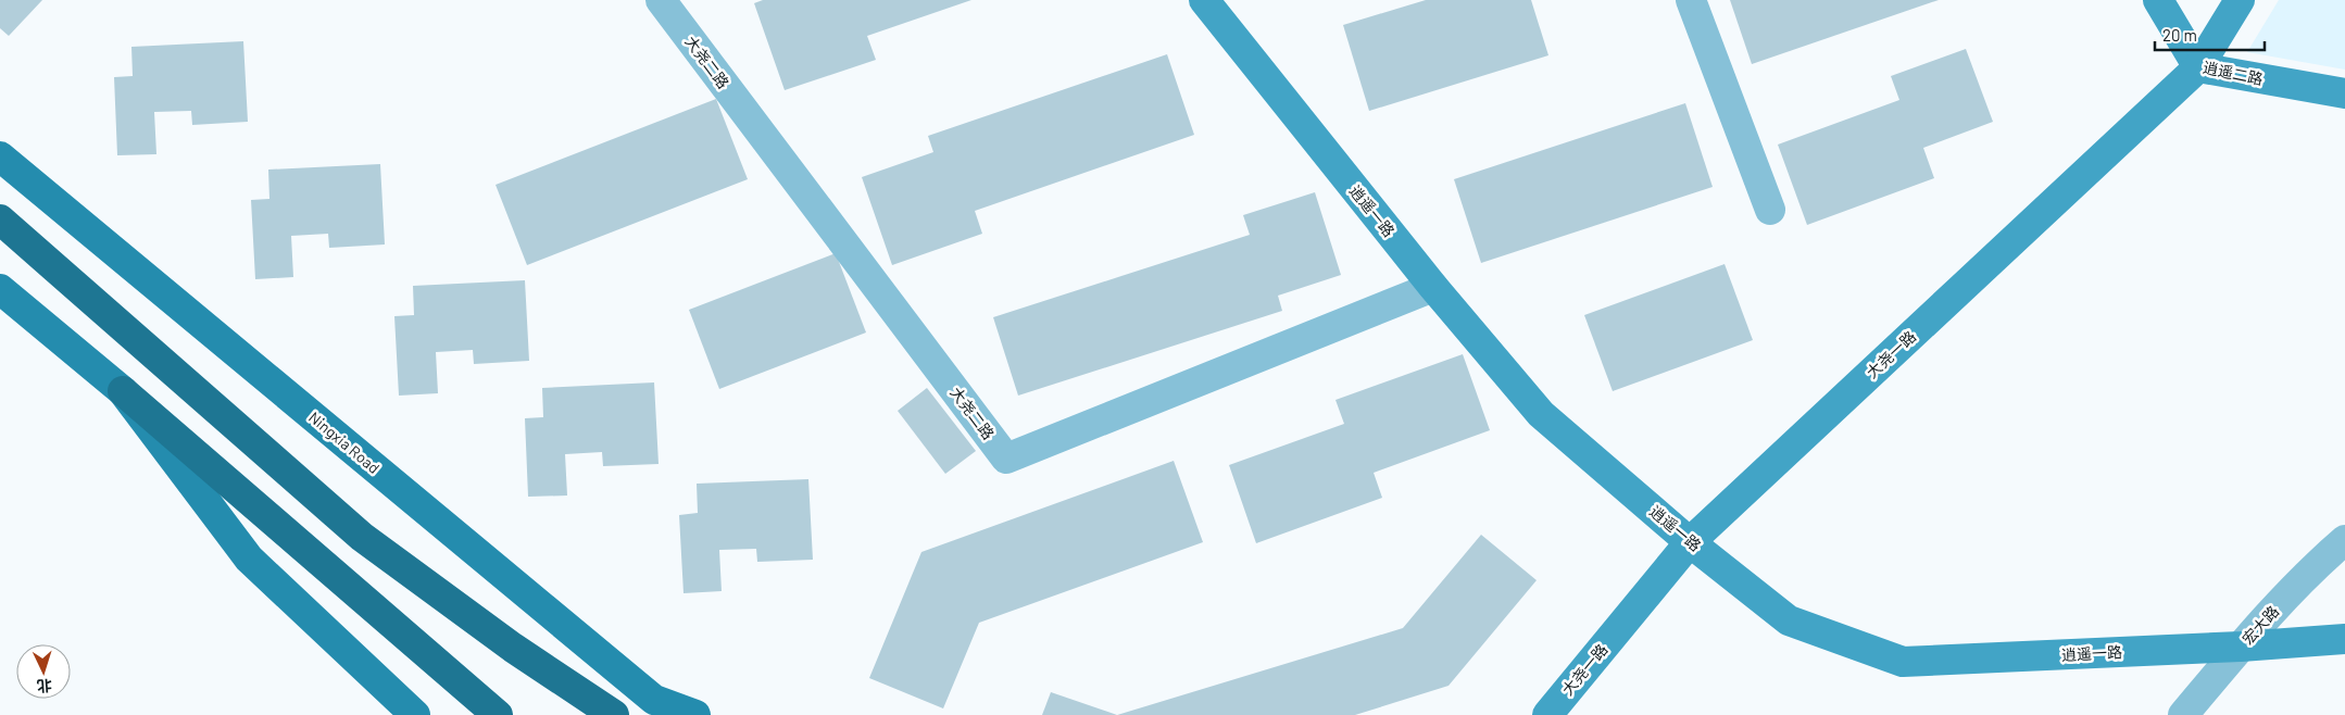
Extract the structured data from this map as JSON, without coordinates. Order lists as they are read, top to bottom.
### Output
{
  "streets": {
    "main road": ["Ningxia Road"],
    "street": [
      "大尧二路",
      "逍遥二路",
      "逍遥一路",
      "大尧一路",
      "宏大路"
    ]
  },
  "crossings": [
    ["大尧二路", "逍遥一路"],
    ["逍遥二路", "大尧一路"],
    ["逍遥一路", "大尧一路"],
    ["逍遥一路", "宏大路"]
  ],
  "scale_bar": "20 m",
  "north": "bottom"
}
